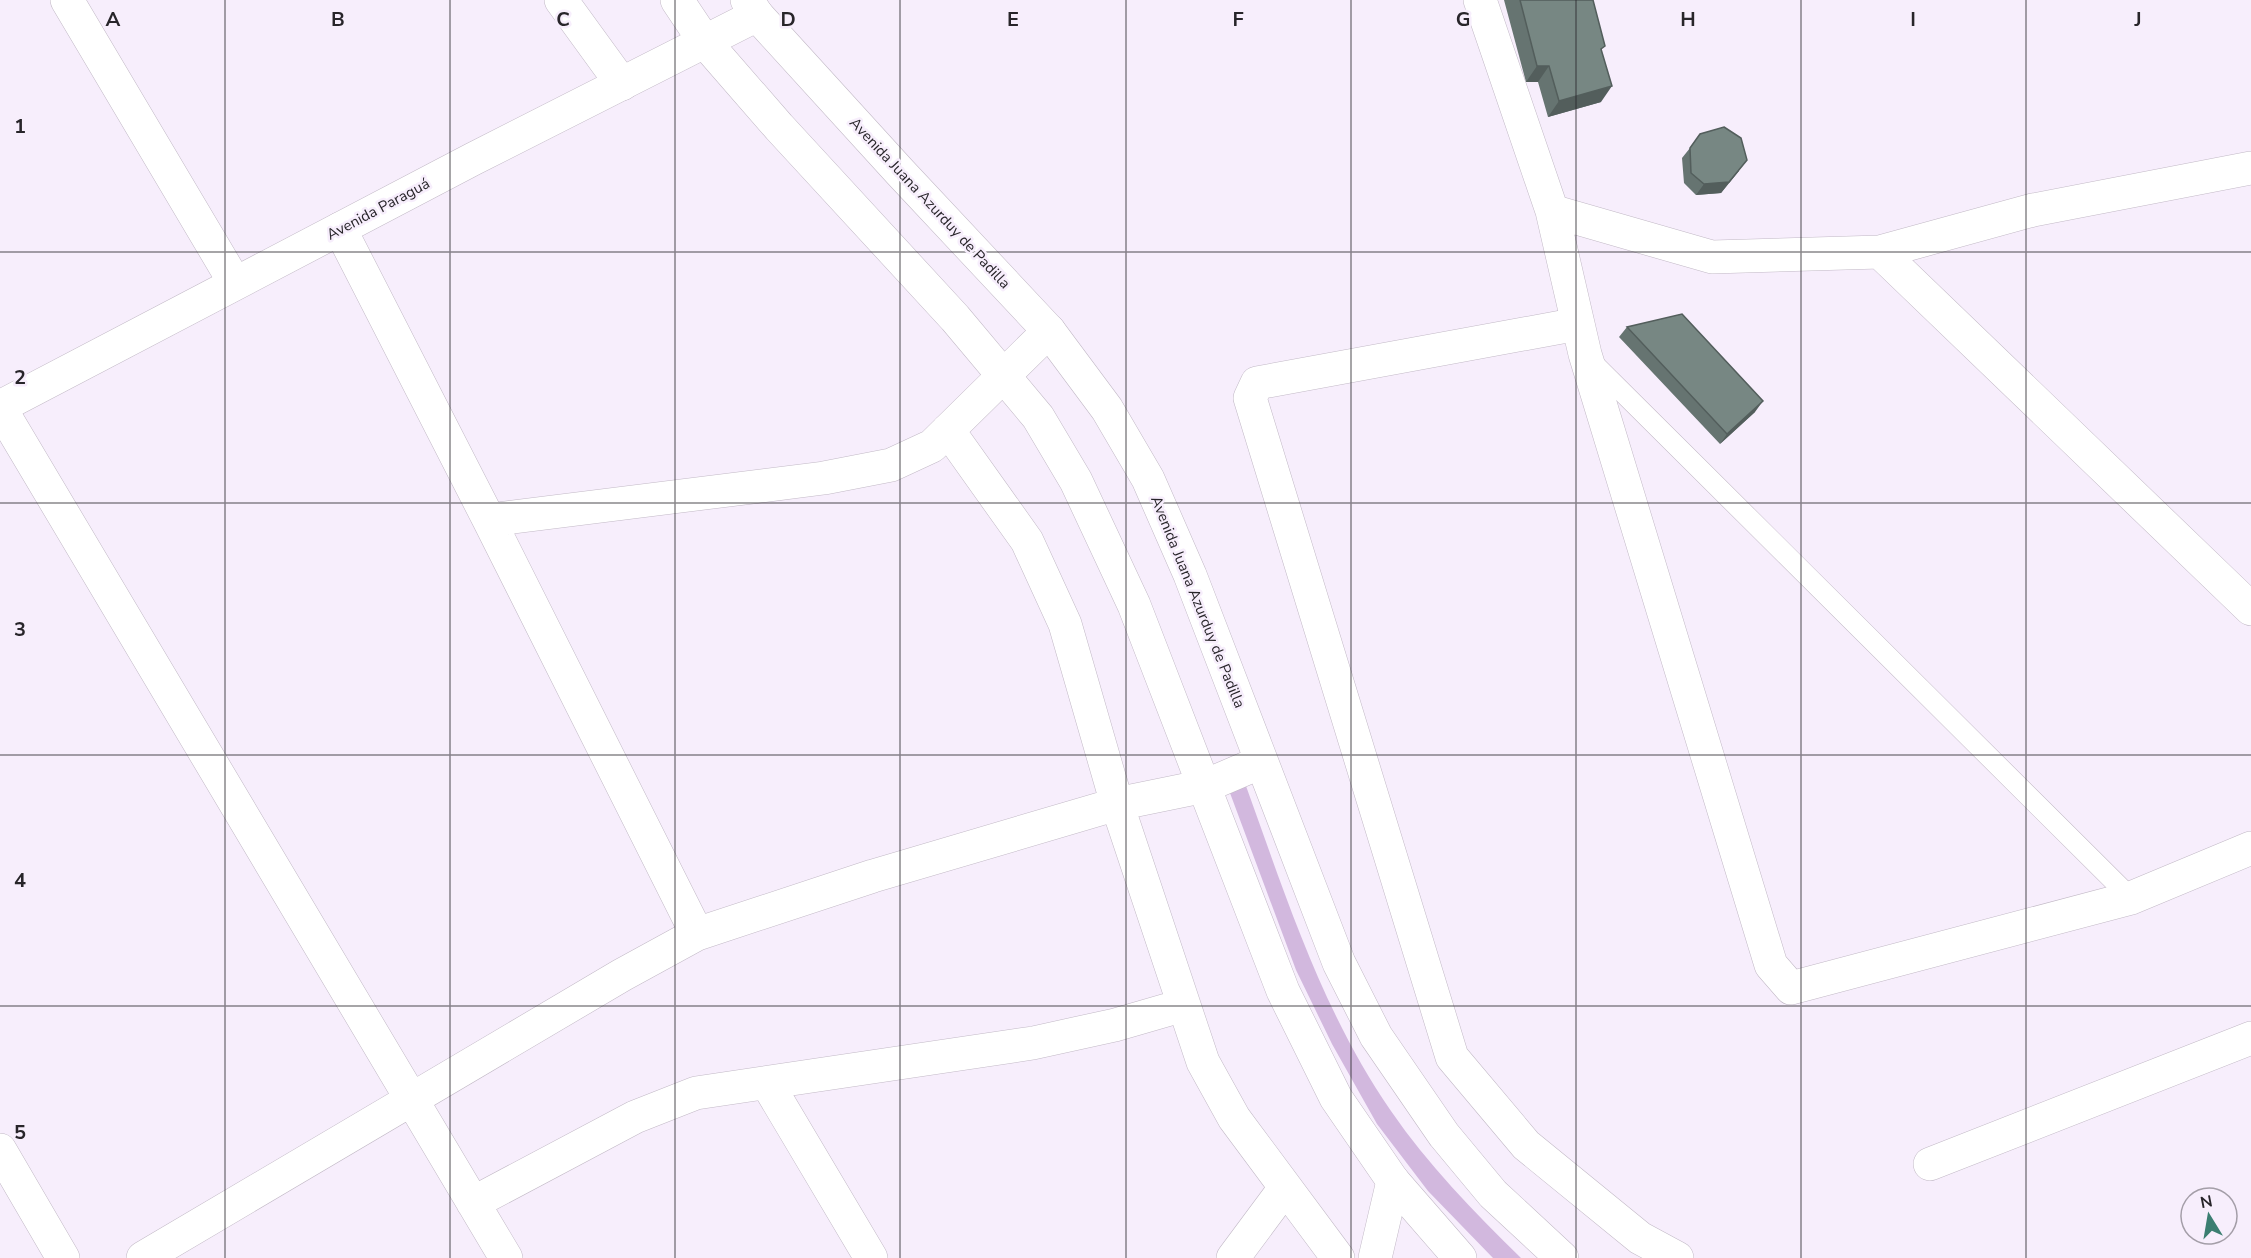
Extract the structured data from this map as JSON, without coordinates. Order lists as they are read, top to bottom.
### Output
{
  "streets": {
    "main road": ["Avenida Juana Azurduy de Padilla", "Avenida Paraguá"]
  },
  "crossings": [
    ["Avenida Juana Azurduy de Padilla", "Avenida Paraguá"]
  ],
  "north": "top",
  "grid": {
    "columns": [
      "A",
      "B",
      "C",
      "D",
      "E",
      "F",
      "G",
      "H",
      "I",
      "J"
    ],
    "rows": [
      "1",
      "2",
      "3",
      "4",
      "5"
    ]
  }
}
